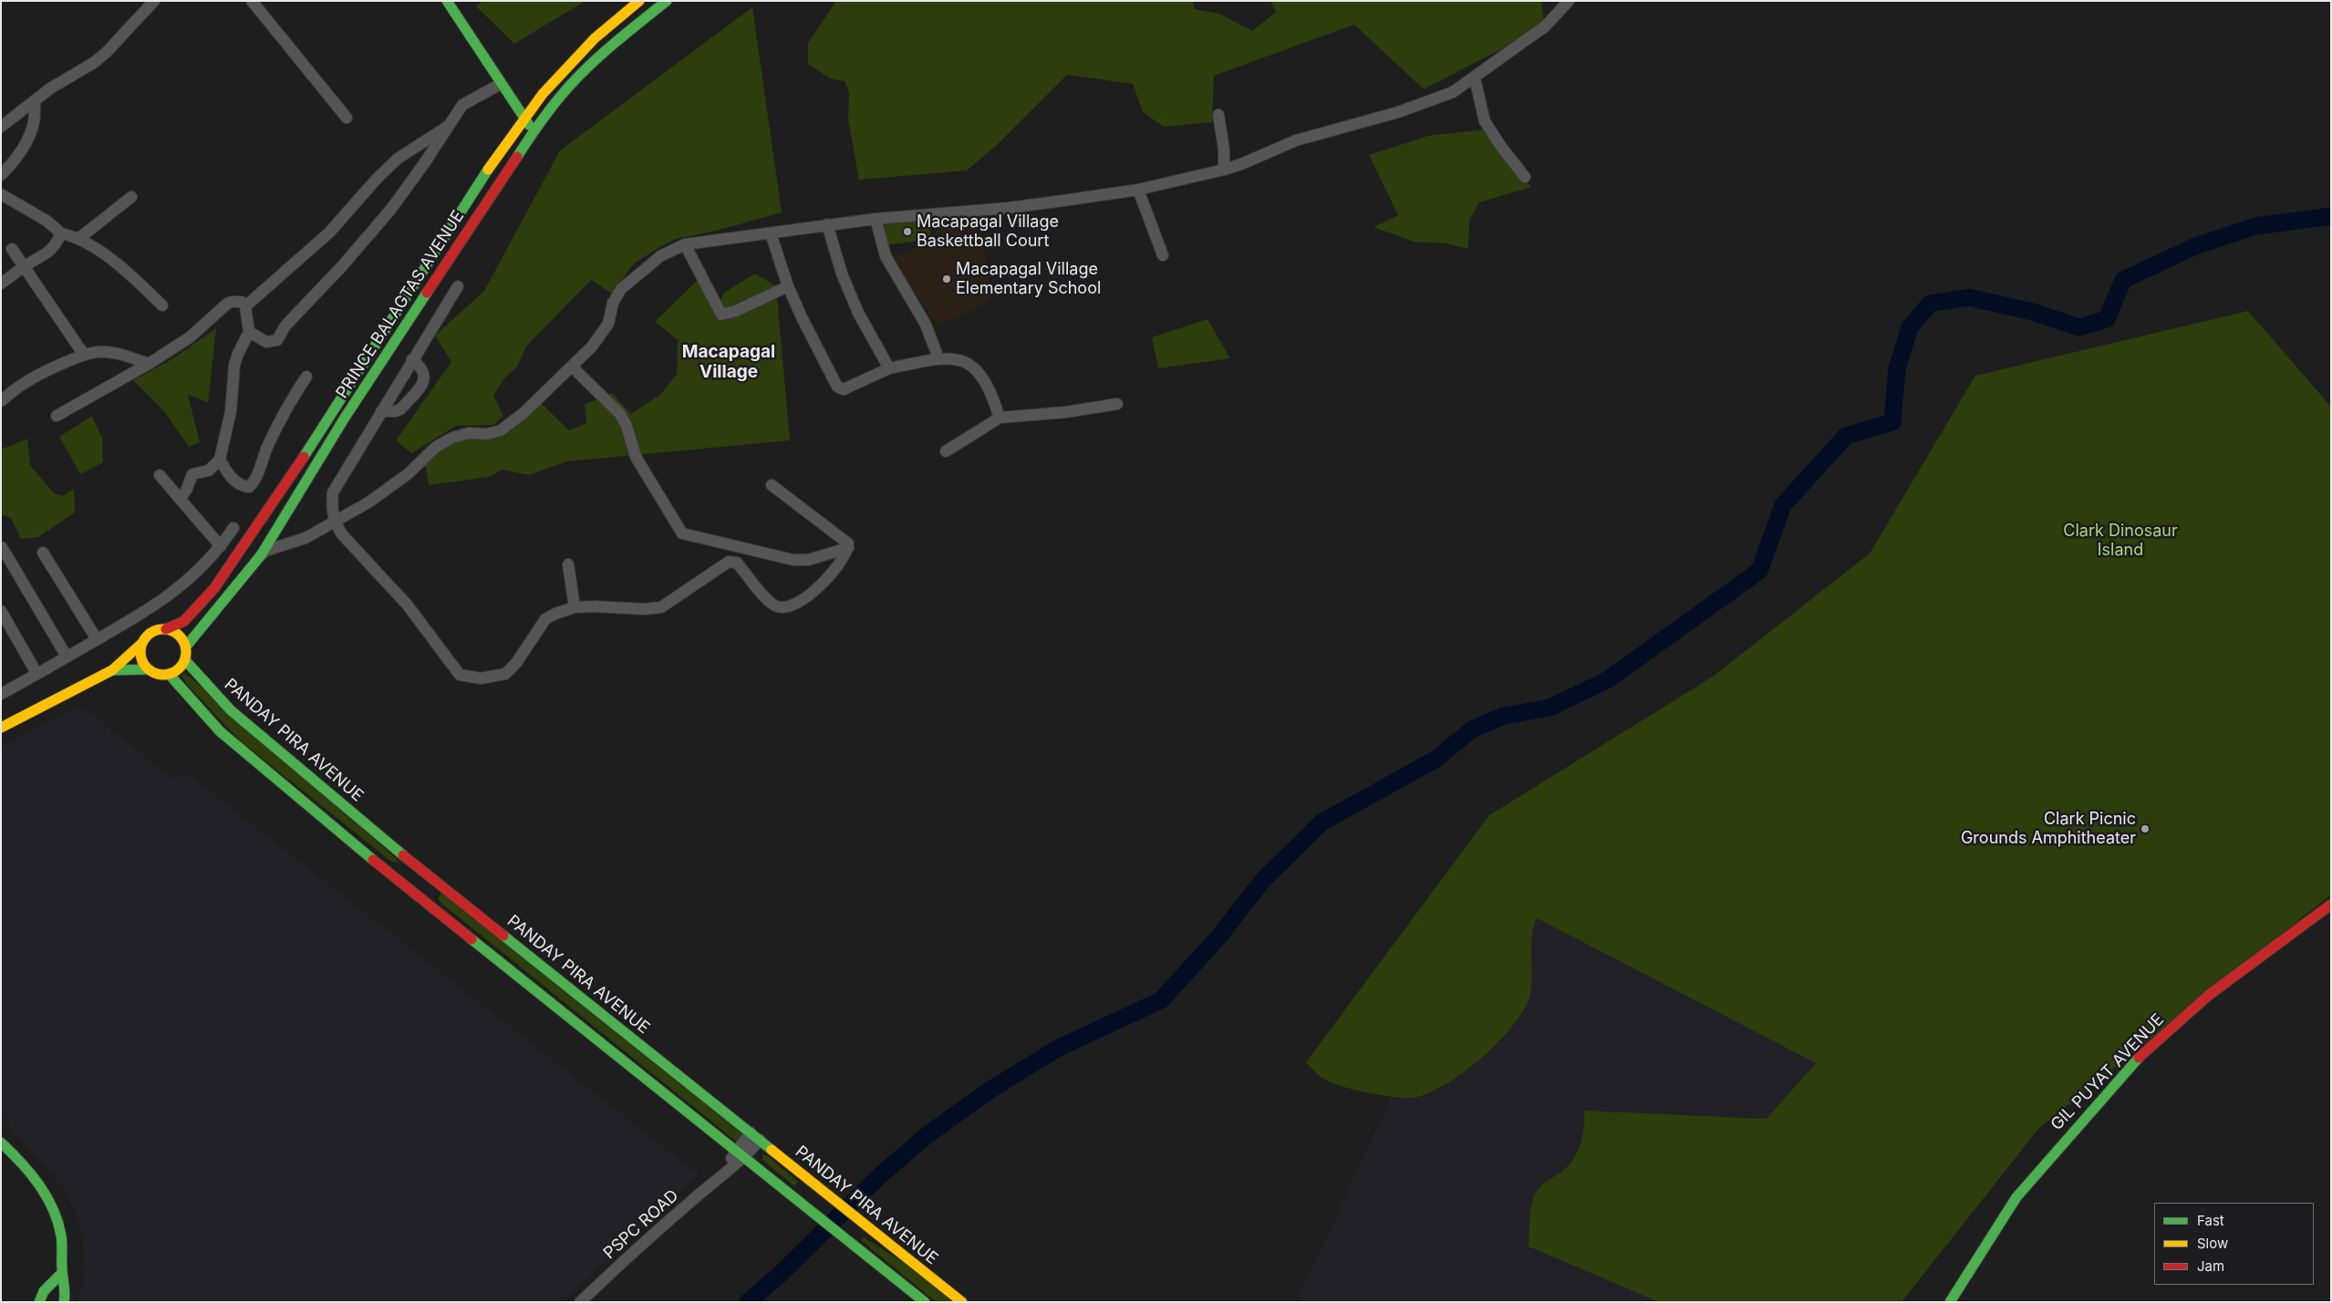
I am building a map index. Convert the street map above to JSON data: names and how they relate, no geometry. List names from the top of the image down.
{
  "streets": {
    "main road": ["PRINCE BALAGTAS AVENUE", "PANDAY PIRA AVENUE", "GIL PUYAT AVENUE"],
    "street": ["PSPC ROAD"]
  },
  "crossings": [
    ["PRINCE BALAGTAS AVENUE", "PANDAY PIRA AVENUE"],
    ["PANDAY PIRA AVENUE", "PSPC ROAD"]
  ],
  "districts": ["Macapagal Village"],
  "parks": ["Clark Dinosaur Island"],
  "places": ["Macapagal Village Baskettball Court", "Macapagal Village Elementary School", "Clark Picnic Grounds Amphitheater"],
  "legend": ["Fast", "Slow", "Jam"]
}
